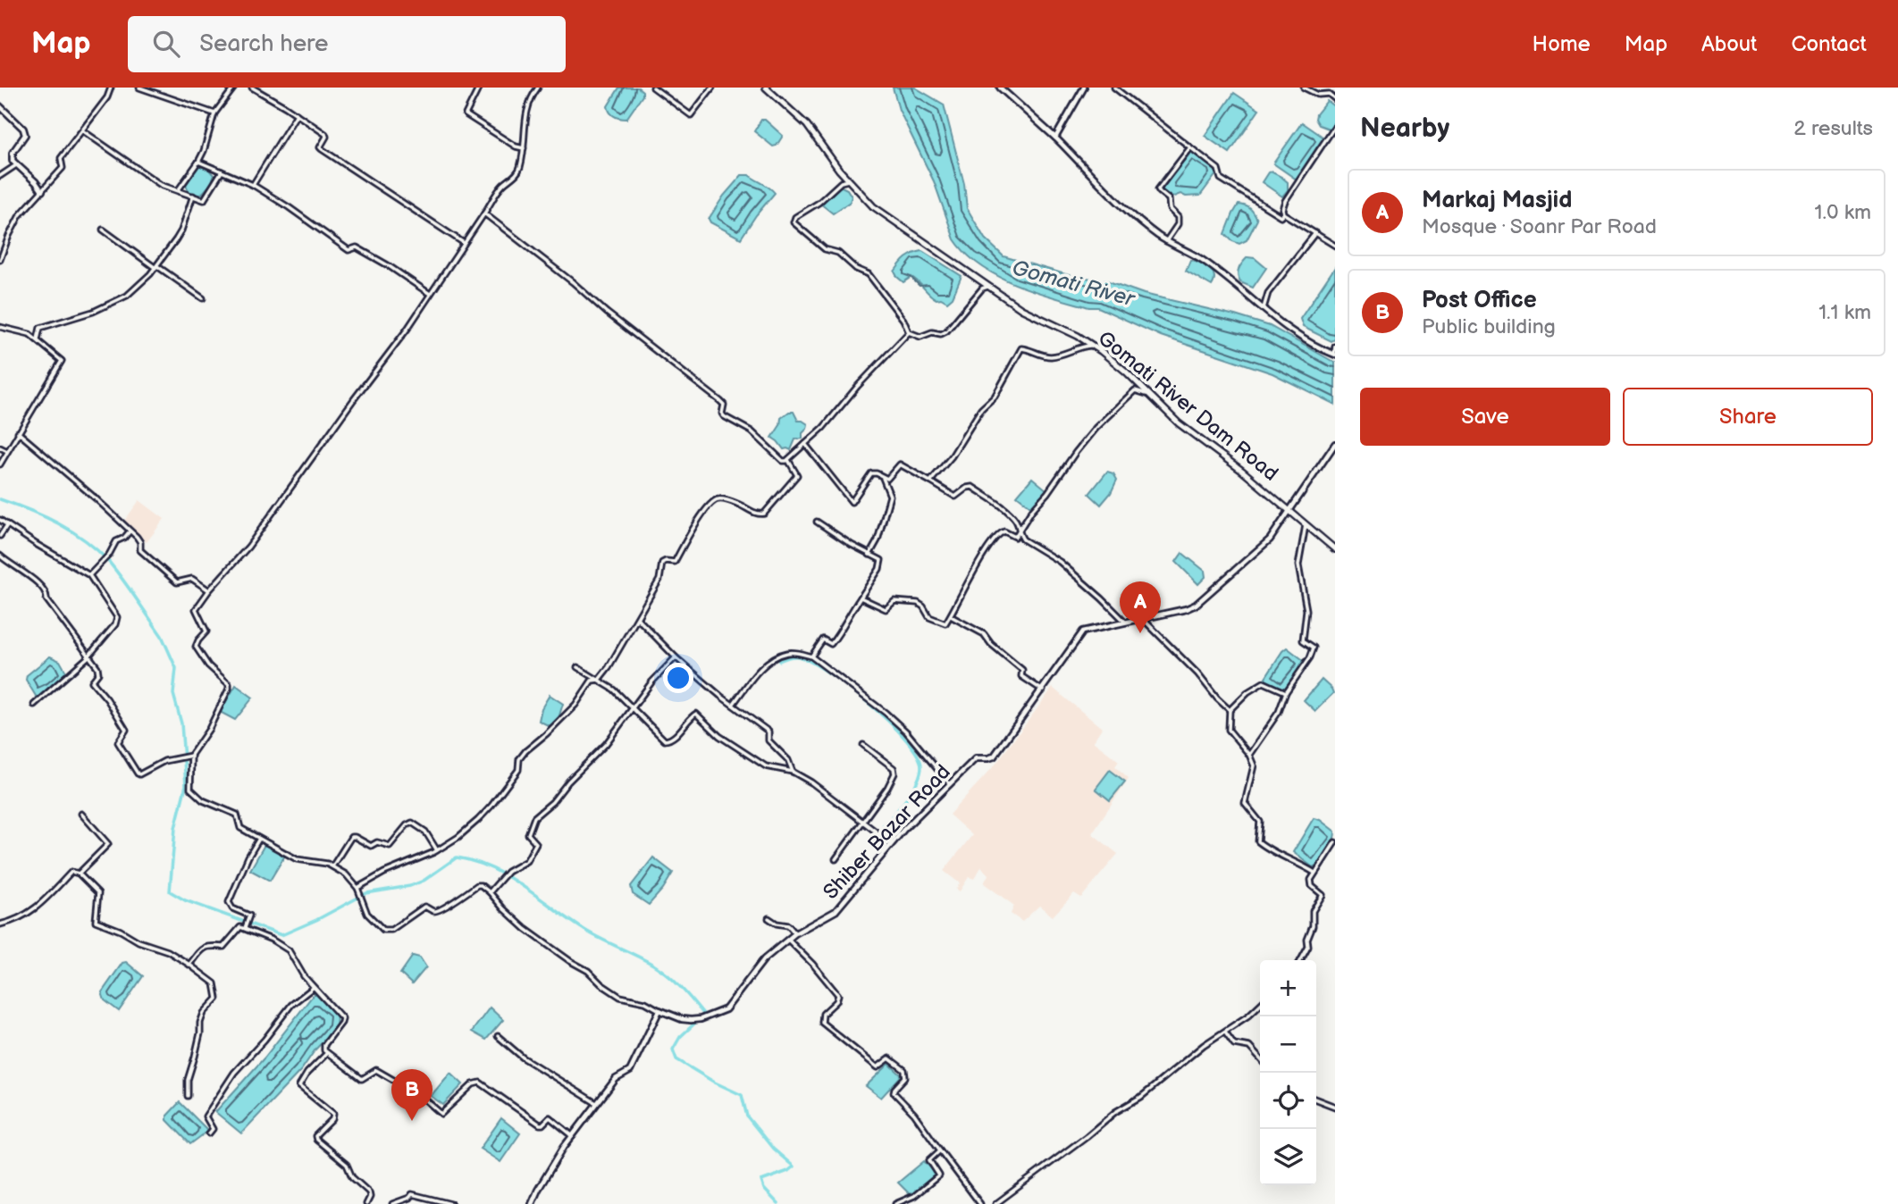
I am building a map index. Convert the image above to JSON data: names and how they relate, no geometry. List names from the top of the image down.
{
  "streets": {
    "main road": ["Gomati River Dam Road"],
    "street": ["Shiber Bazar Road"]
  },
  "crossings": [
    ["Gomati River Dam Road", "Shiber Bazar Road"]
  ],
  "water": ["Gomati River"],
  "page": {
    "header": "Map",
    "search": "Search here",
    "nav": [
      "Home",
      "Map",
      "About",
      "Contact"
    ],
    "heading": ["Nearby", "2 results"],
    "list": [
      {
        "mark": "A",
        "name": "Markaj Masjid",
        "note": "Mosque · Soanr Par Road",
        "value": "1.0 km"
      },
      {
        "mark": "B",
        "name": "Post Office",
        "note": "Public building",
        "value": "1.1 km"
      }
    ],
    "buttons": ["Save", "Share"],
    "pins": ["A", "B"],
    "map_buttons": ["+", "−"]
  }
}
